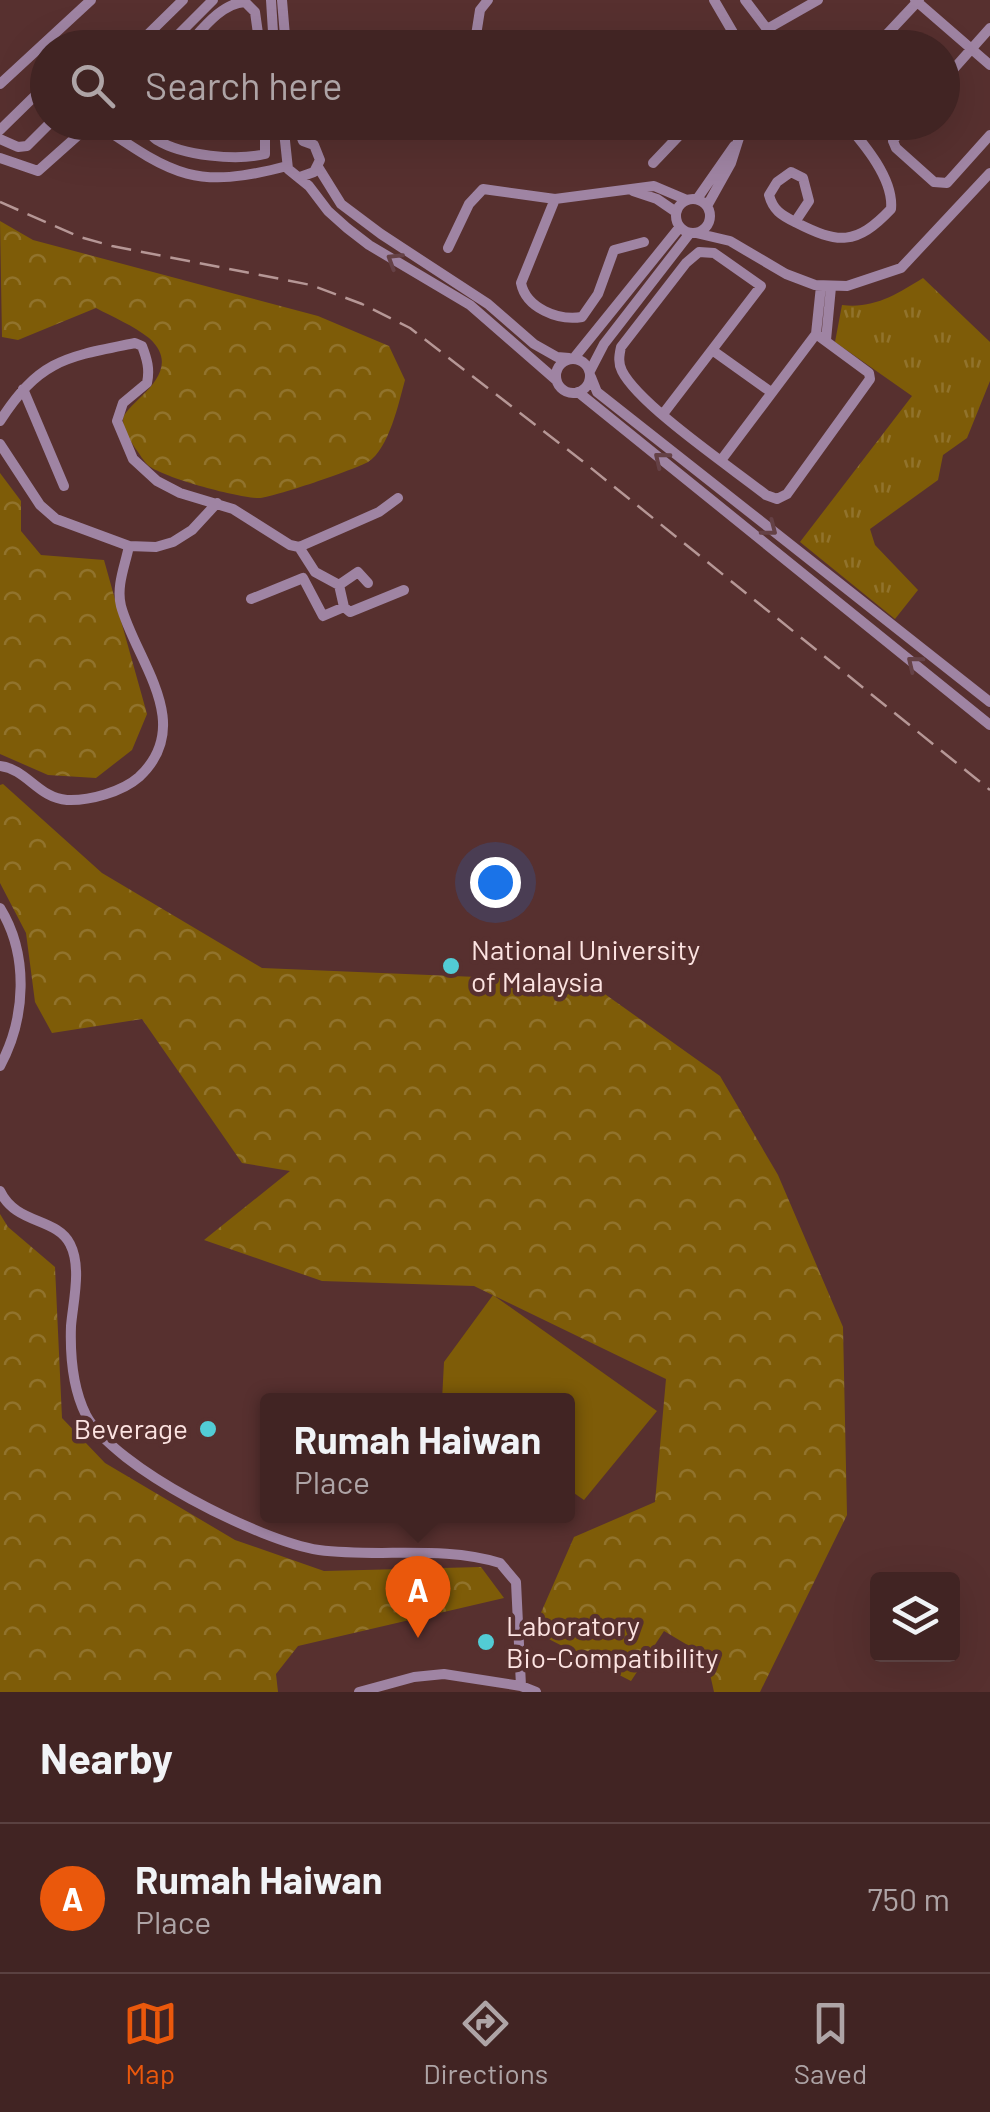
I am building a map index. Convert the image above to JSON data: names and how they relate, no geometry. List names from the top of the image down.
{
  "places": ["National University of Malaysia", "Beverage", "Laboratory Bio-Compatibility"],
  "page": {
    "search": "Search here",
    "popup": ["Rumah Haiwan", "Place"],
    "pins": "A",
    "heading": "Nearby",
    "list": [
      {
        "mark": "A",
        "name": "Rumah Haiwan",
        "note": "Place",
        "value": "750 m"
      }
    ],
    "nav": ["Map", "Directions", "Saved"]
  }
}
